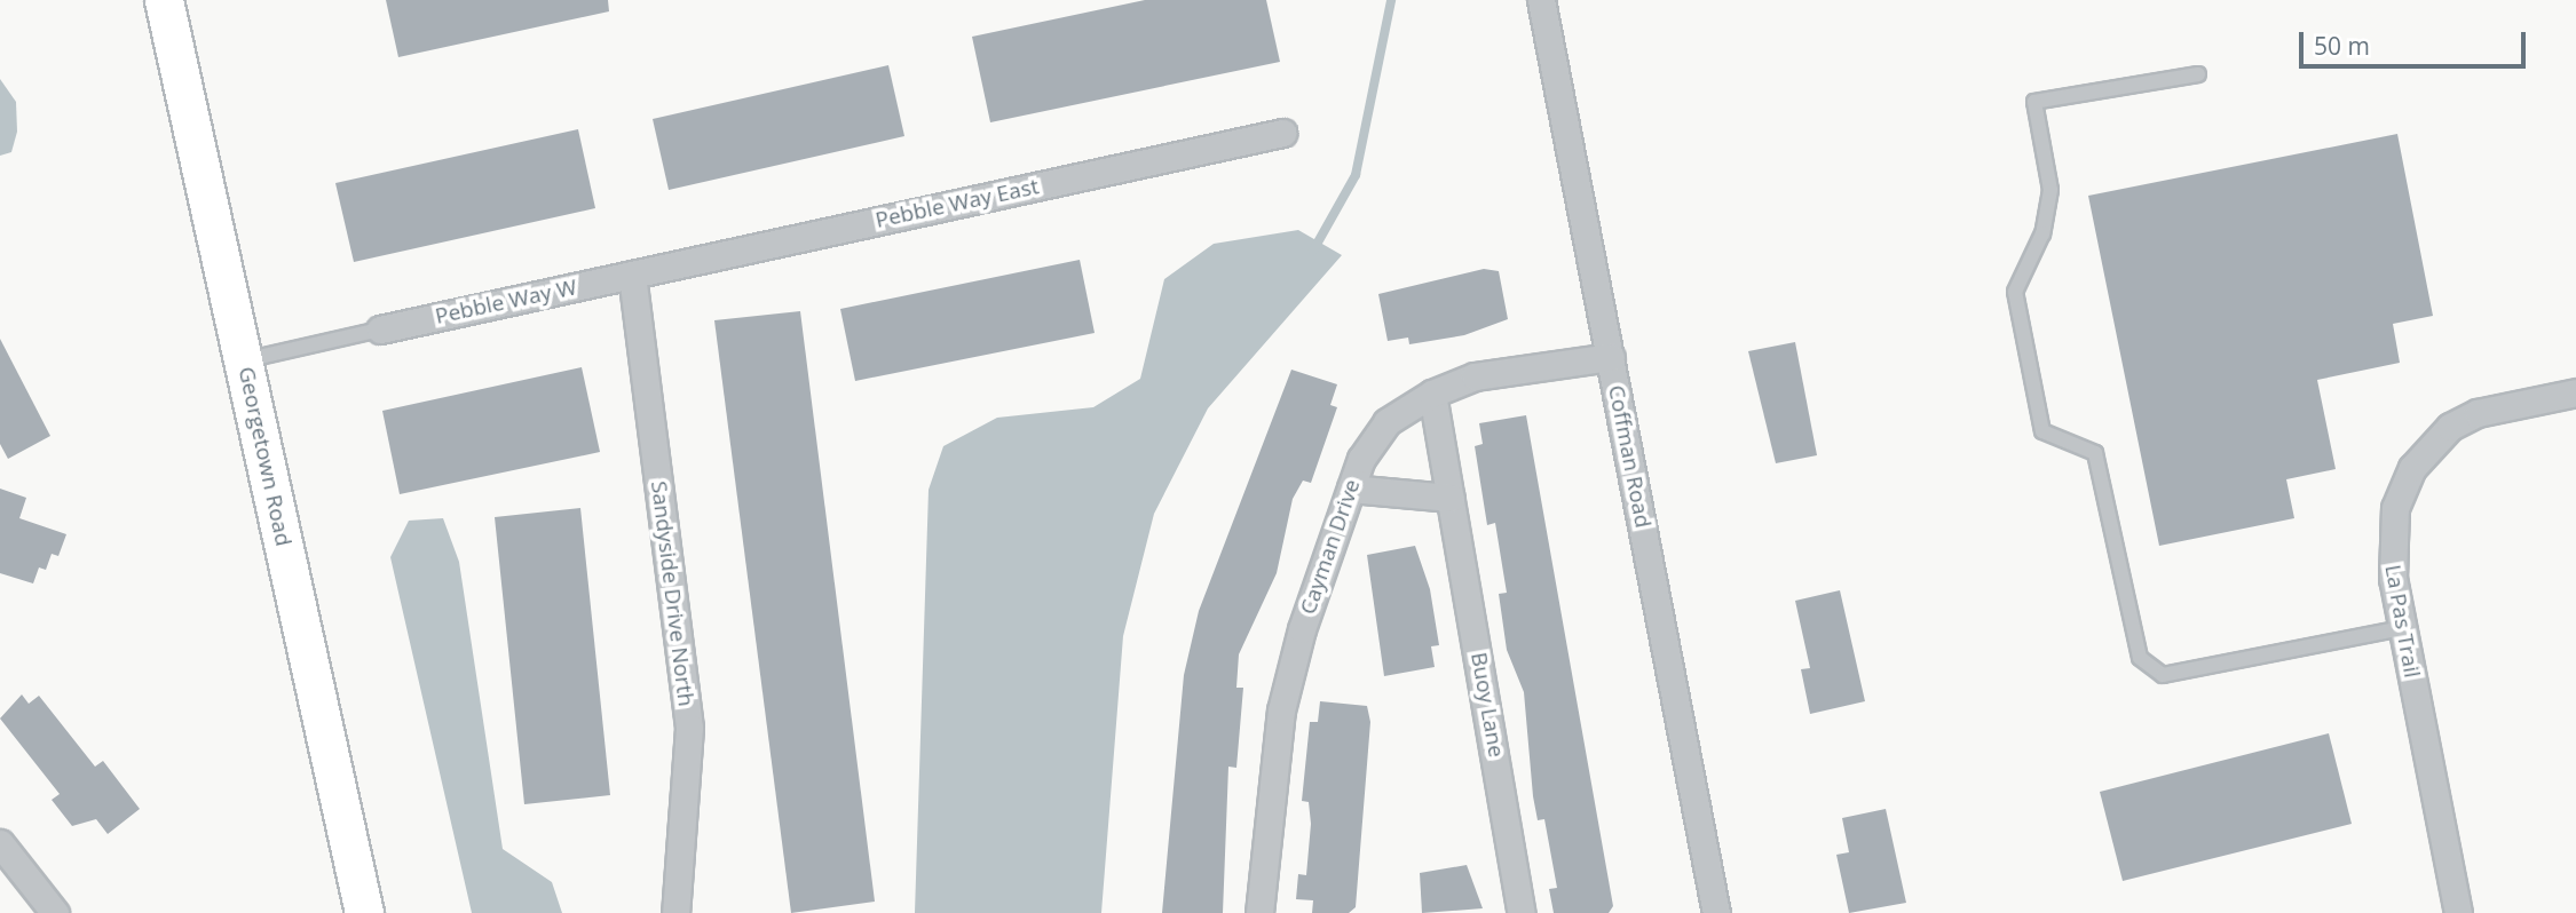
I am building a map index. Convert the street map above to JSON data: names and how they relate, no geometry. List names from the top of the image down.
{
  "streets": {
    "main road": ["Georgetown Road"],
    "street": [
      "Pebble Way East",
      "Pebble Way W",
      "Coffman Road",
      "Cayman Drive",
      "Sandyside Drive North",
      "La Pas Trail",
      "Buoy Lane"
    ]
  },
  "crossings": [
    ["Pebble Way East", "Pebble Way W"],
    ["Pebble Way East", "Sandyside Drive North"],
    ["Pebble Way W", "Sandyside Drive North"],
    ["Coffman Road", "Cayman Drive"],
    ["Cayman Drive", "Buoy Lane"]
  ],
  "scale_bar": "50 m"
}
